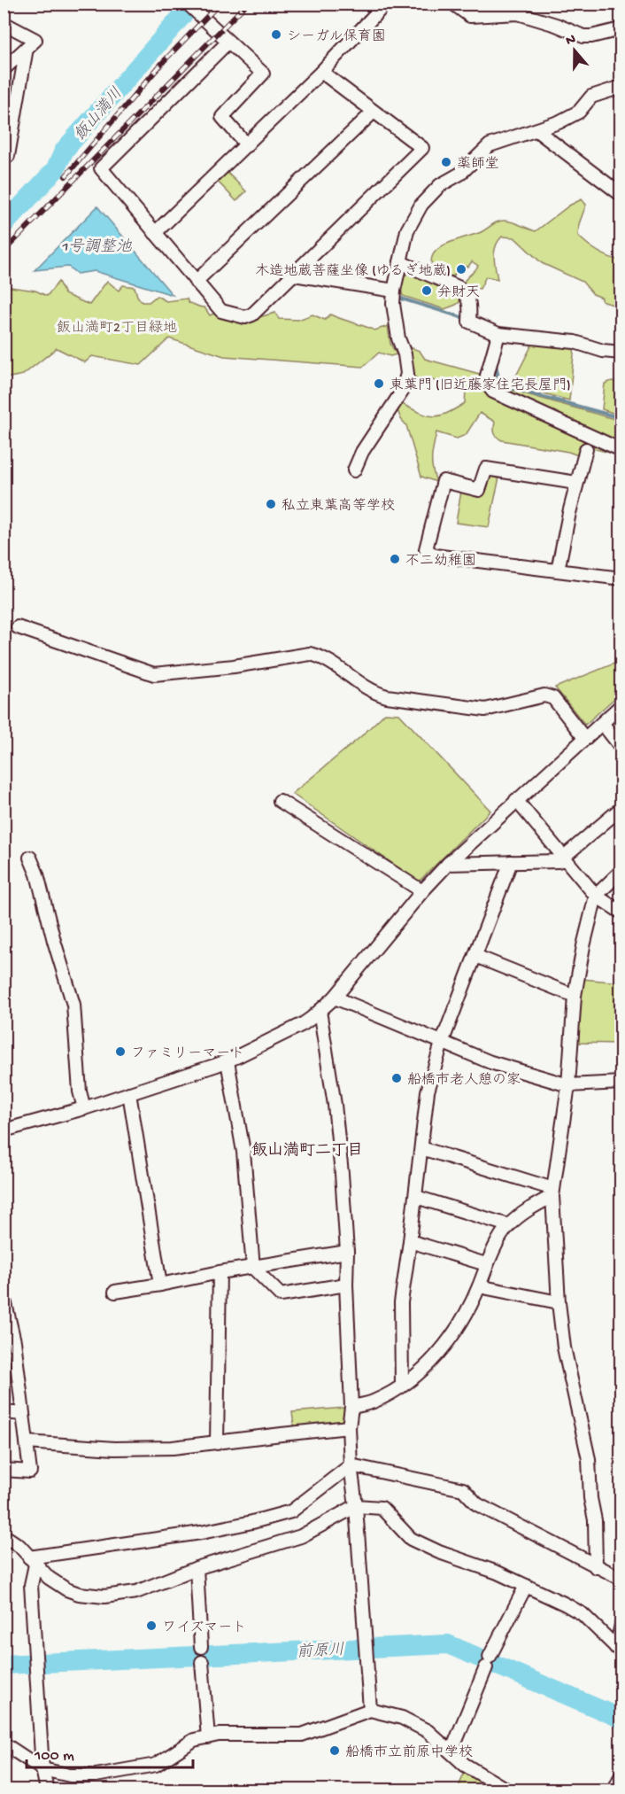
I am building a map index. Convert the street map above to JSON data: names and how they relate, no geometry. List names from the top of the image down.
{
  "districts": ["飯山満町二丁目"],
  "water": ["飯山満川", "1号調整池", "前原川"],
  "parks": ["飯山満町2丁目緑地"],
  "places": [
    "シーガル保育園",
    "薬師堂",
    "木造地蔵菩薩坐像 (ゆるぎ地蔵)",
    "弁財天",
    "東葉門 (旧近藤家住宅長屋門)",
    "私立東葉高等学校",
    "不二幼稚園",
    "ファミリーマート",
    "船橋市老人憩の家",
    "ワイズマート",
    "船橋市立前原中学校"
  ],
  "scale_bar": "100 m",
  "north": "top"
}
